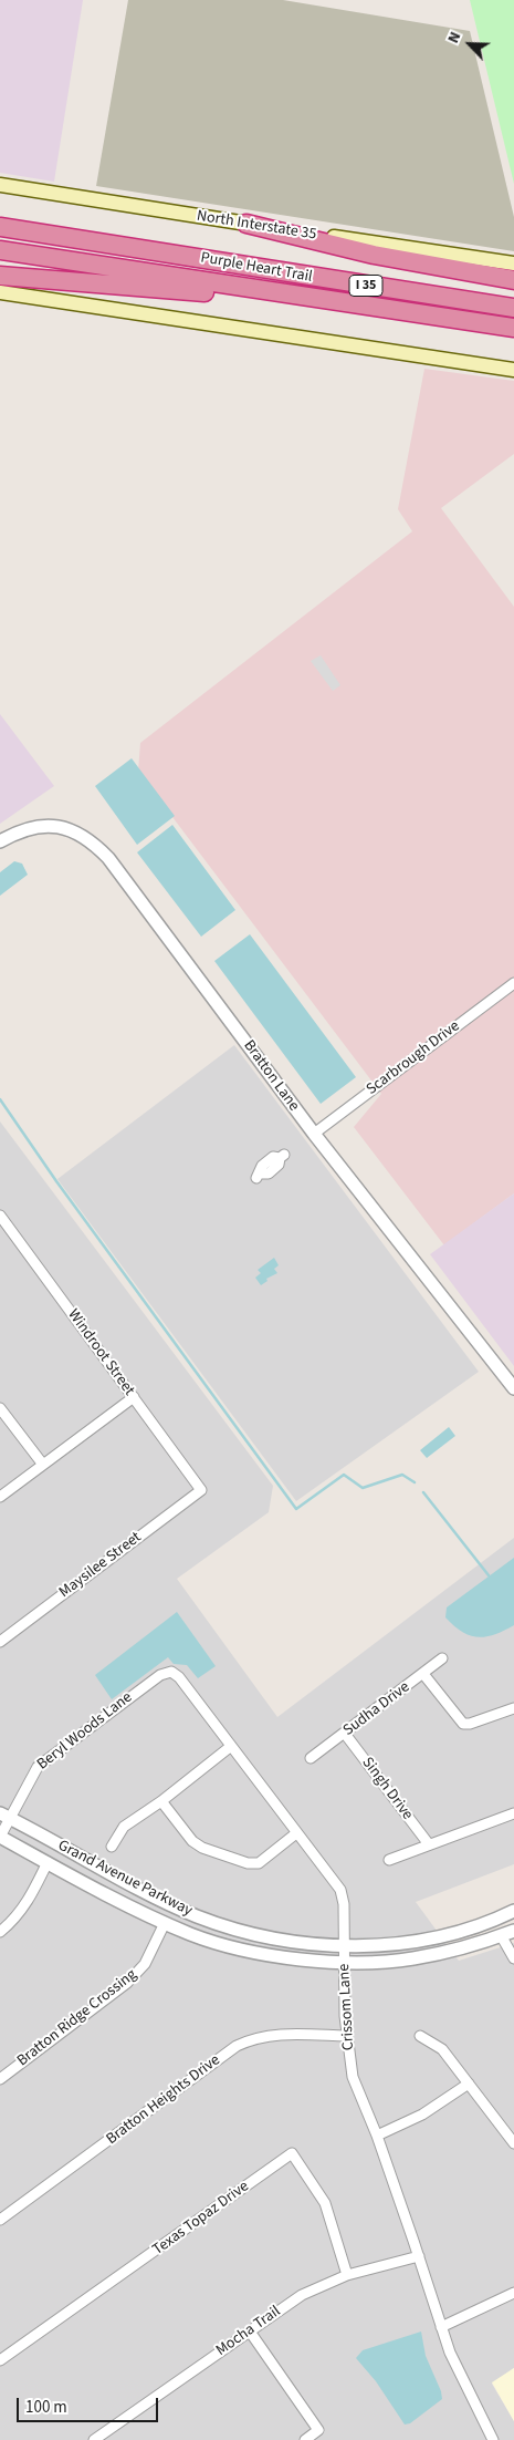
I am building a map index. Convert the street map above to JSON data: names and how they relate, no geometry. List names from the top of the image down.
{
  "streets": {
    "highway": ["Purple Heart Trail", "I 35"],
    "main road": ["North Interstate 35"],
    "street": [
      "Scarbrough Drive",
      "Bratton Lane",
      "Windroot Street",
      "Maysilee Street",
      "Sudha Drive",
      "Beryl Woods Lane",
      "Singh Drive",
      "Grand Avenue Parkway",
      "Crissom Lane",
      "Bratton Ridge Crossing",
      "Bratton Heights Drive",
      "Texas Topaz Drive",
      "Mocha Trail"
    ]
  },
  "crossings": [
    ["Scarbrough Drive", "Bratton Lane"],
    ["Windroot Street", "Maysilee Street"],
    ["Sudha Drive", "Singh Drive"],
    ["Beryl Woods Lane", "Grand Avenue Parkway"],
    ["Beryl Woods Lane", "Crissom Lane"],
    ["Grand Avenue Parkway", "Crissom Lane"],
    ["Grand Avenue Parkway", "Bratton Ridge Crossing"],
    ["Crissom Lane", "Bratton Heights Drive"],
    ["Crissom Lane", "Mocha Trail"],
    ["Texas Topaz Drive", "Mocha Trail"]
  ],
  "scale_bar": "100 m",
  "north": "top left"
}
